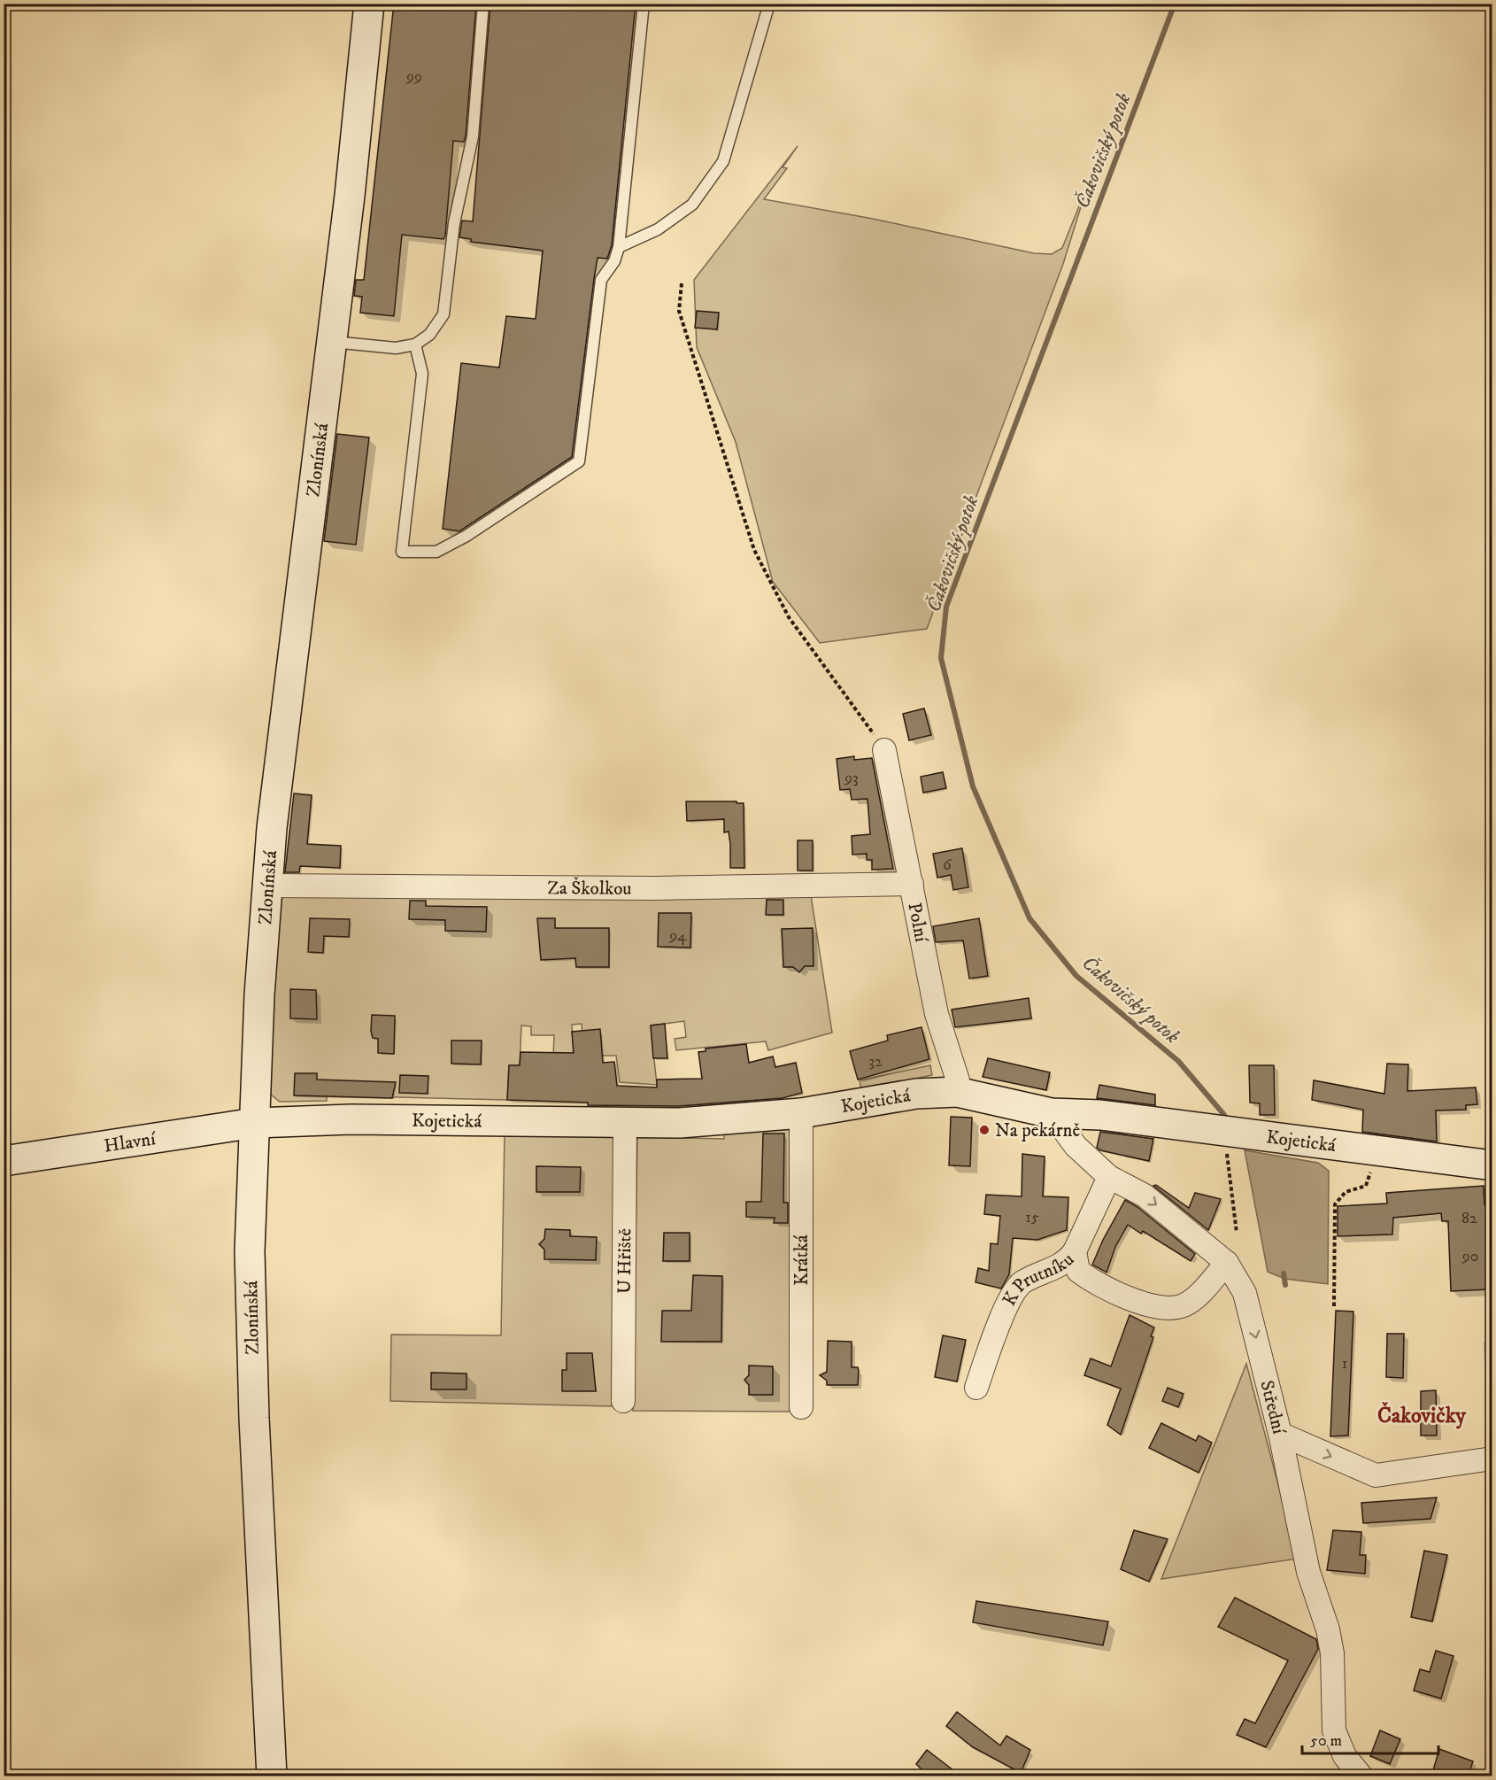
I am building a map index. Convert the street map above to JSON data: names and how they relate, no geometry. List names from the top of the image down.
{
  "streets": {
    "street": [
      "Zlonínská",
      "Za Školkou",
      "Polní",
      "Kojetická",
      "Hlavní",
      "Krátká",
      "U Hřiště",
      "K Prutníku",
      "Střední"
    ]
  },
  "crossings": [
    ["Zlonínská", "Za Školkou"],
    ["Zlonínská", "Kojetická"],
    ["Zlonínská", "Hlavní"],
    ["Za Školkou", "Polní"],
    ["Polní", "Kojetická"],
    ["Kojetická", "Hlavní"],
    ["Kojetická", "Krátká"],
    ["Kojetická", "U Hřiště"],
    ["Kojetická", "Střední"],
    ["K Prutníku", "Střední"]
  ],
  "one_way": ["Střední"],
  "districts": ["Čakovičky"],
  "water": ["Čakovičský potok"],
  "places": ["Na pekárně"],
  "house_numbers": [
    "99",
    "93",
    "6",
    "94",
    "32",
    "15",
    "82",
    "90",
    "1"
  ],
  "scale_bar": "50 m"
}
